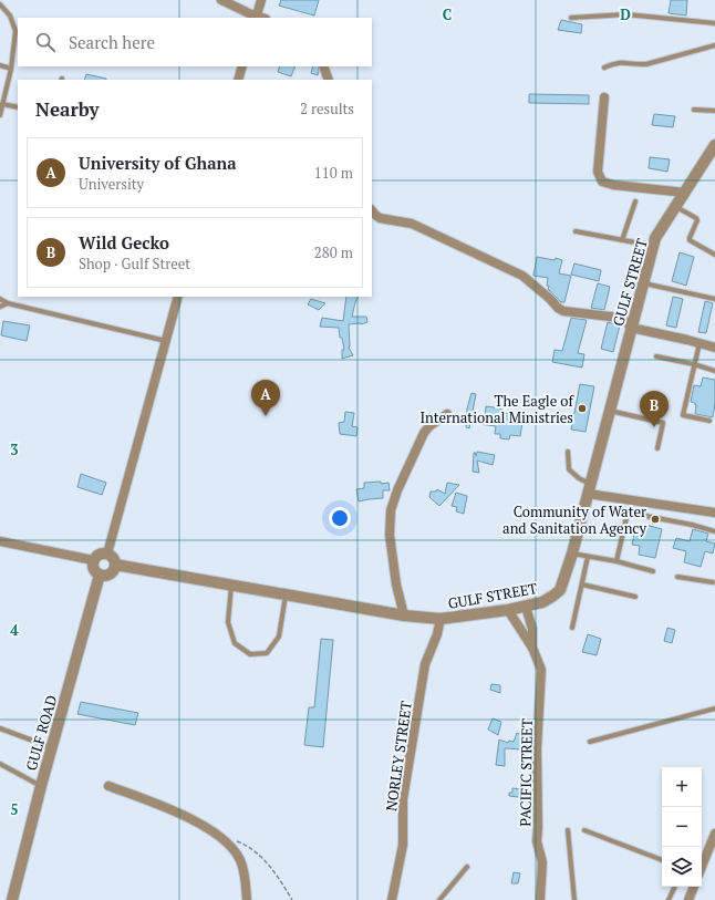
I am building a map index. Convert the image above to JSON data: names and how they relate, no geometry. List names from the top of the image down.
{
  "streets": {
    "street": [
      "GULF STREET",
      "GULF ROAD",
      "NORLEY STREET",
      "PACIFIC STREET"
    ]
  },
  "crossings": [
    ["GULF STREET", "GULF ROAD"],
    ["GULF STREET", "NORLEY STREET"],
    ["GULF STREET", "PACIFIC STREET"]
  ],
  "places": ["The Eagle of International Ministries", "Community of Water and Sanitation Agency"],
  "page": {
    "search": "Search here",
    "heading": ["Nearby", "2 results"],
    "list": [
      {
        "mark": "A",
        "name": "University of Ghana",
        "note": "University",
        "value": "110 m"
      },
      {
        "mark": "B",
        "name": "Wild Gecko",
        "note": "Shop · Gulf Street",
        "value": "280 m"
      }
    ],
    "pins": ["A", "B"],
    "map_buttons": ["+", "−"]
  },
  "grid": {
    "columns": ["C", "D"],
    "rows": ["3", "4", "5"]
  }
}
